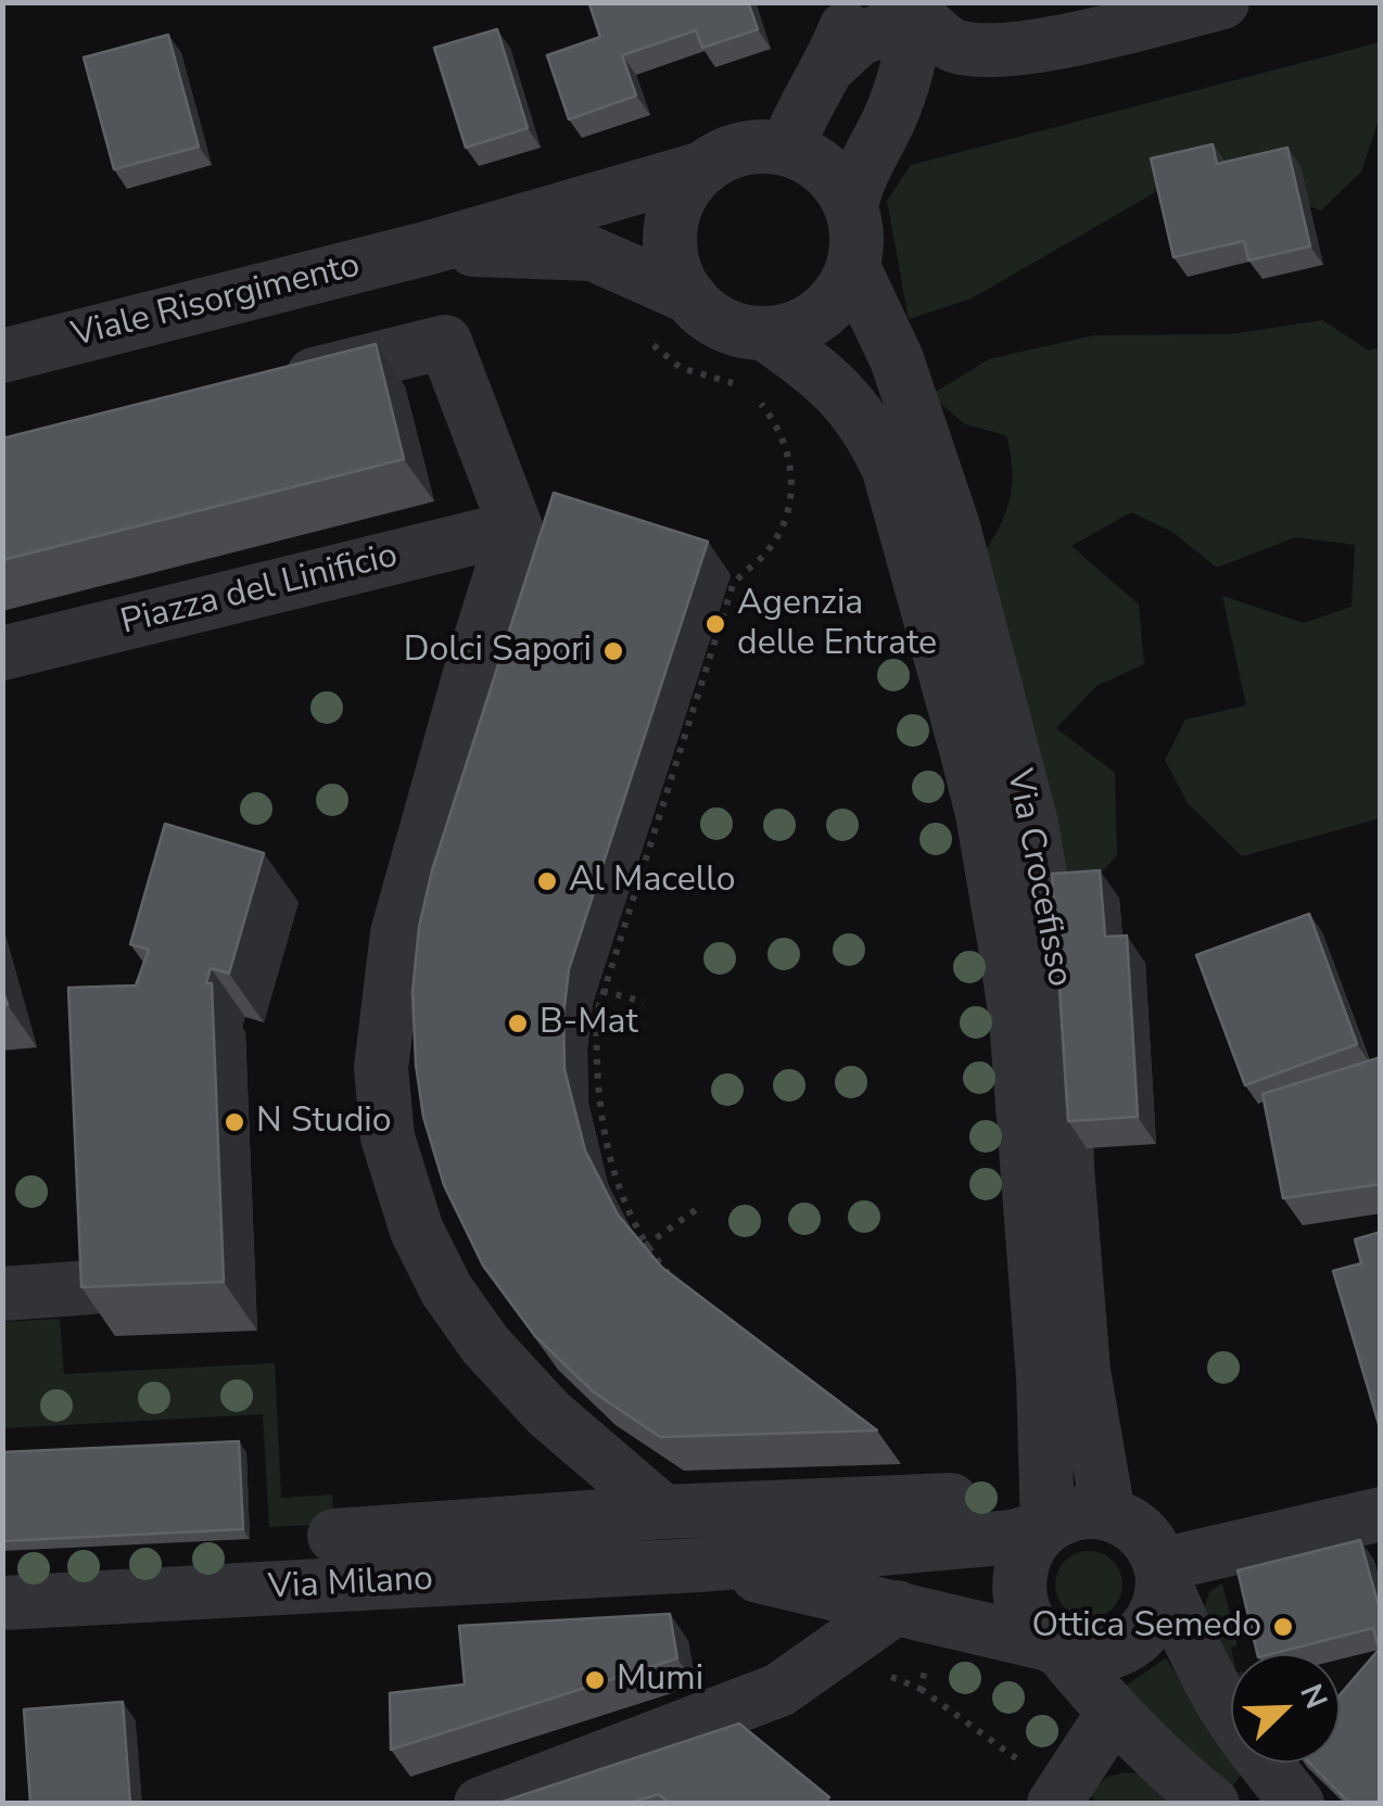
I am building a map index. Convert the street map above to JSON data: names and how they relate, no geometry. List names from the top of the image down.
{
  "streets": {
    "street": [
      "Viale Risorgimento",
      "Piazza del Linificio",
      "Via Crocefisso",
      "Via Milano"
    ]
  },
  "crossings": [
    ["Viale Risorgimento", "Via Crocefisso"],
    ["Via Crocefisso", "Via Milano"]
  ],
  "places": [
    "Agenzia delle Entrate",
    "Dolci Sapori",
    "Al Macello",
    "B-Mat",
    "N Studio",
    "Ottica Semedo",
    "Mumi"
  ],
  "north": "top right"
}
